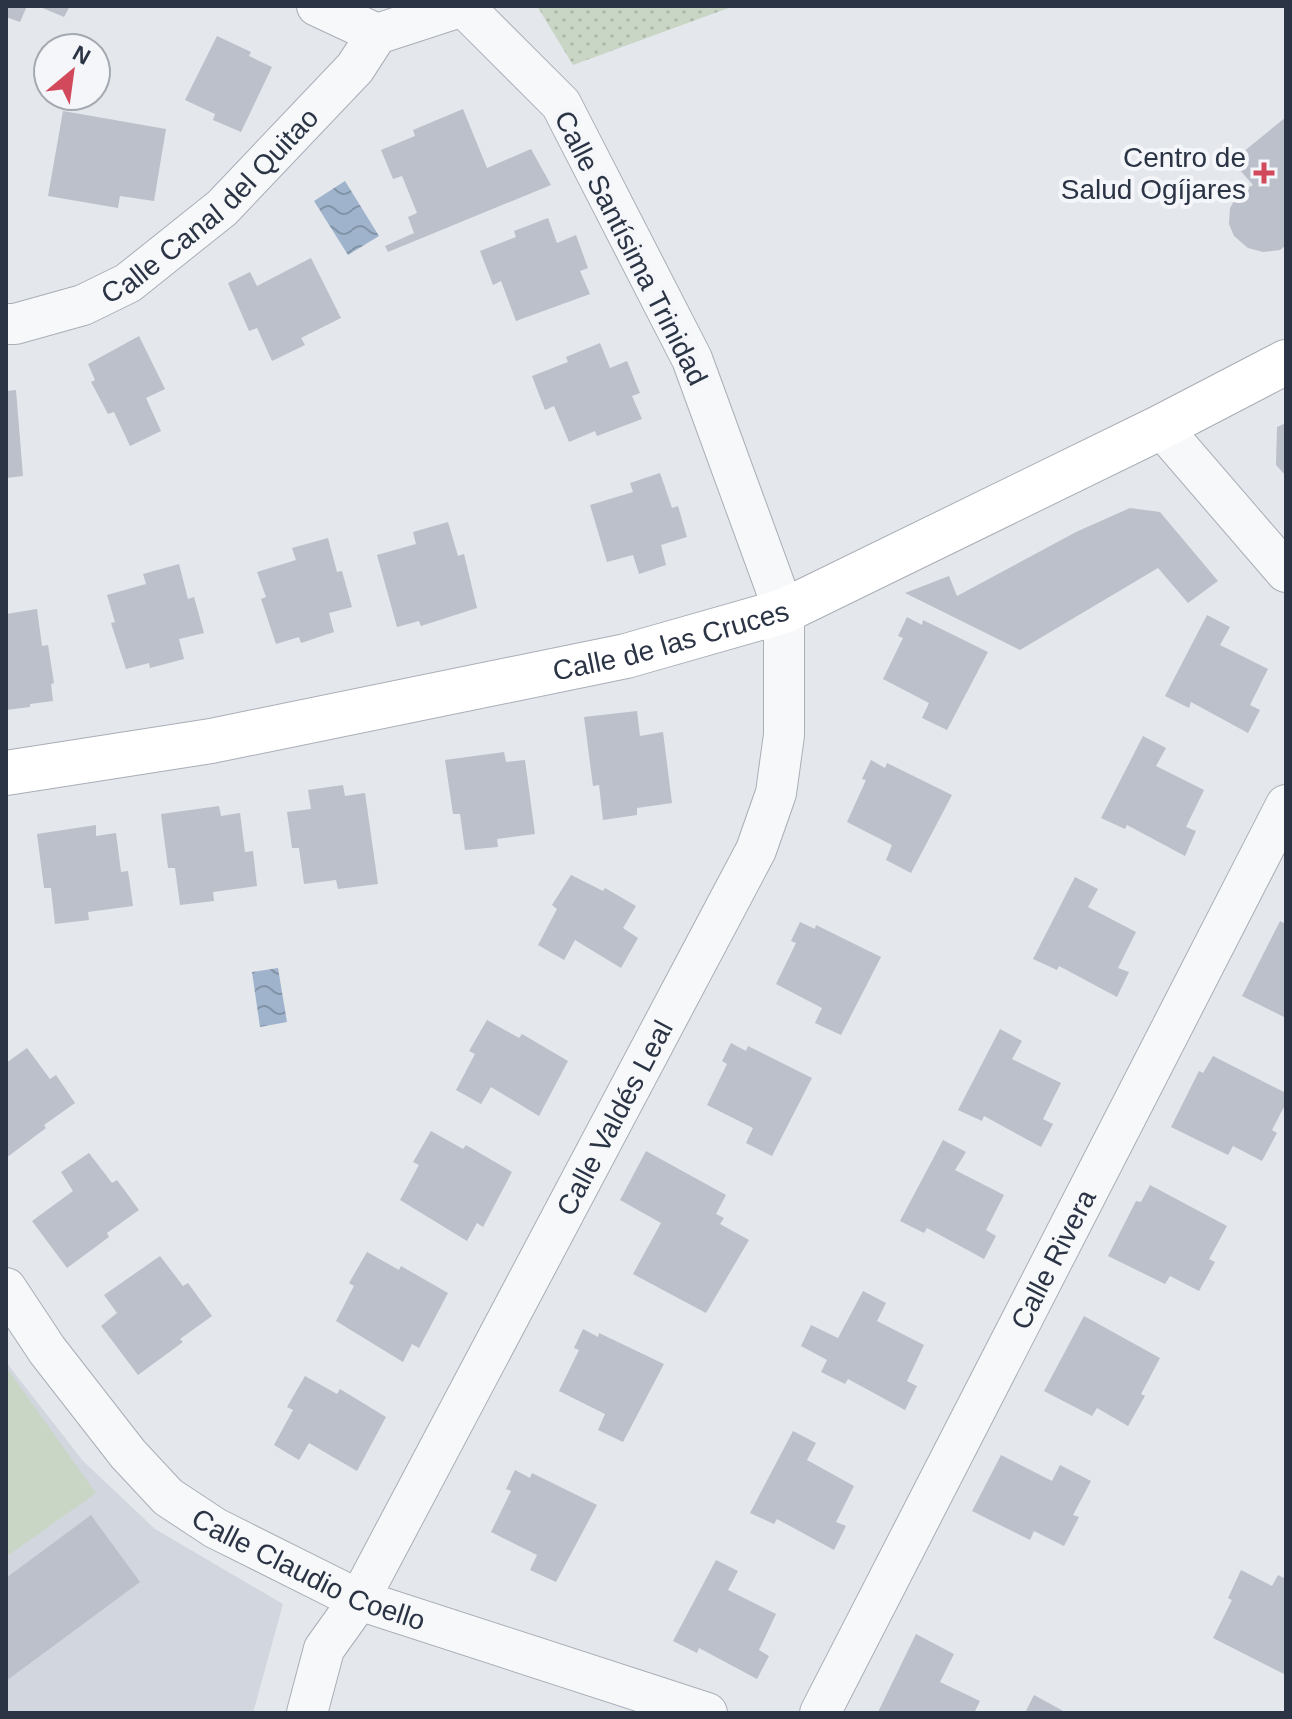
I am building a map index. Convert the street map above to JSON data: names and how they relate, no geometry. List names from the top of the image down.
{
  "streets": {
    "street": [
      "Calle Canal del Quitao",
      "Calle Santísima Trinidad",
      "Calle de las Cruces",
      "Calle Valdés Leal",
      "Calle Rivera",
      "Calle Claudio Coello"
    ]
  },
  "crossings": [
    ["Calle Santísima Trinidad", "Calle de las Cruces"],
    ["Calle Santísima Trinidad", "Calle Valdés Leal"],
    ["Calle de las Cruces", "Calle Valdés Leal"],
    ["Calle Valdés Leal", "Calle Claudio Coello"]
  ],
  "places": {
    "health": ["Centro de Salud Ogíjares"]
  },
  "north": "top right"
}
